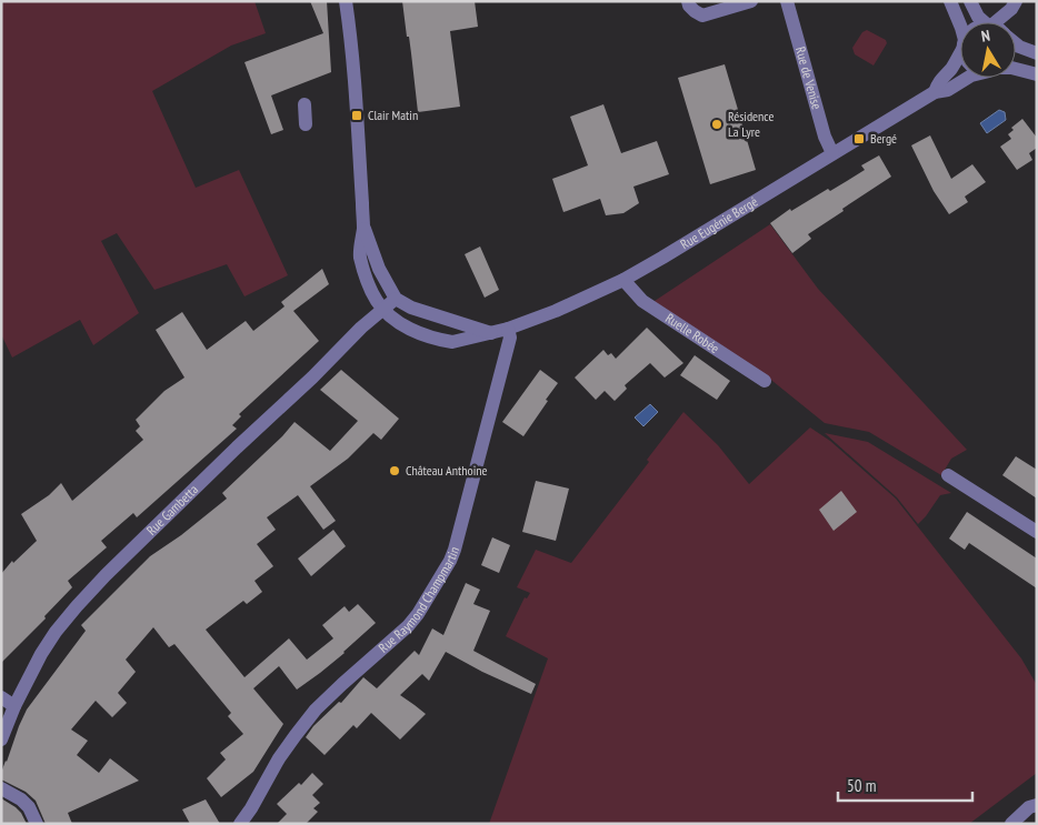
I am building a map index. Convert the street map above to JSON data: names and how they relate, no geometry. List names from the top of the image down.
{
  "streets": {
    "street": [
      "Rue de Venise",
      "Rue Eugénie Bergé",
      "Ruelle Robée",
      "Rue Gambetta",
      "Rue Raymond Champmartin"
    ]
  },
  "crossings": [
    ["Rue de Venise", "Rue Eugénie Bergé"],
    ["Rue Eugénie Bergé", "Ruelle Robée"],
    ["Rue Eugénie Bergé", "Rue Gambetta"],
    ["Rue Eugénie Bergé", "Rue Raymond Champmartin"]
  ],
  "places": {
    "transit": ["Clair Matin", "Bergé"],
    "other": ["Résidence La Lyre", "Château Anthoine"]
  },
  "scale_bar": "50 m",
  "north": "top"
}
